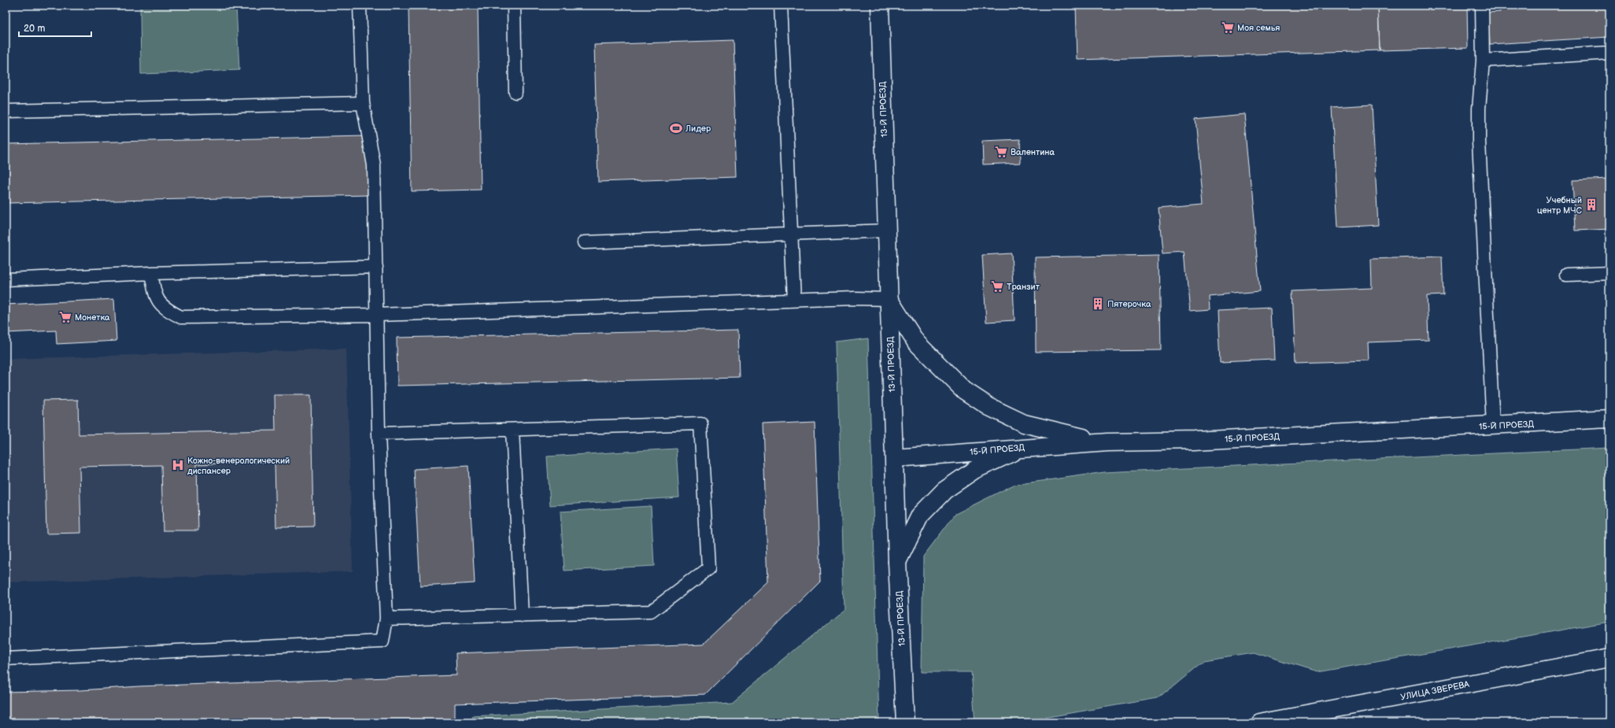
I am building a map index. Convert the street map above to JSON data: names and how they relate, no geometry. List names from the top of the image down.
{
  "streets": {
    "street": ["13-Й ПРОЕЗД", "15-Й ПРОЕЗД", "УЛИЦА ЗВЕРЕВА"]
  },
  "crossings": [
    ["13-Й ПРОЕЗД", "15-Й ПРОЕЗД"]
  ],
  "places": {
    "supermarket": [
      "Моя семья",
      "Валентина",
      "Транзит",
      "Монетка"
    ],
    "sports": ["Лидер"],
    "building": ["Учебный центр МЧС", "Пятерочка"],
    "hospital": ["Кожно-венерологический диспансер"]
  },
  "scale_bar": "20 m"
}
